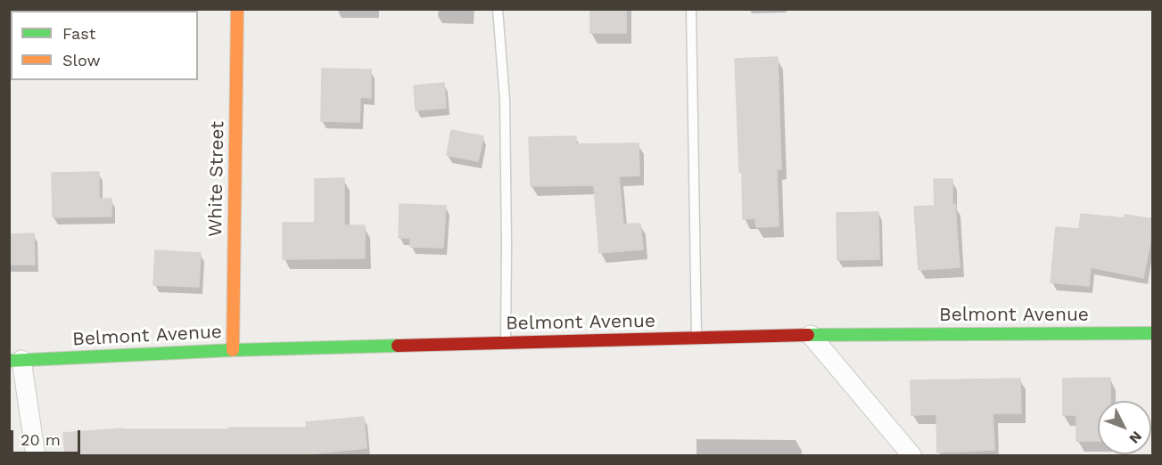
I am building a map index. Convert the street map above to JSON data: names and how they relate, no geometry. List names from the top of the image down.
{
  "streets": {
    "main road": ["White Street", "Belmont Avenue"]
  },
  "crossings": [
    ["White Street", "Belmont Avenue"]
  ],
  "legend": ["Fast", "Slow"],
  "scale_bar": "20 m",
  "north": "bottom right"
}
